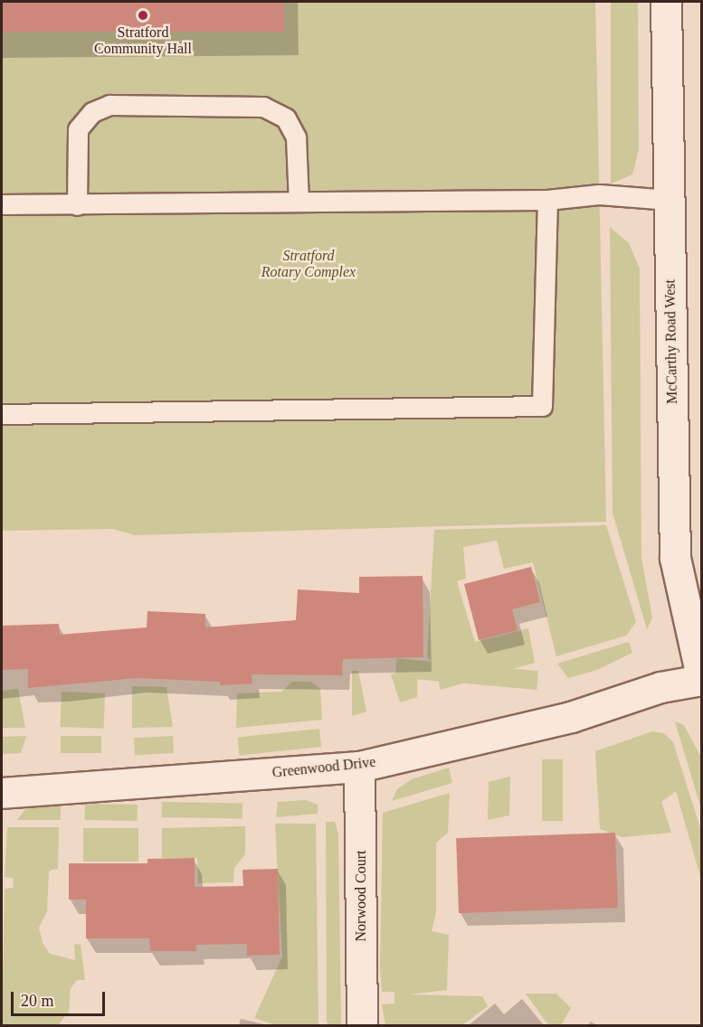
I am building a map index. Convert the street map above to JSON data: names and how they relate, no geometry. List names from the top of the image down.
{
  "streets": {
    "street": ["McCarthy Road West", "Greenwood Drive", "Norwood Court"]
  },
  "crossings": [
    ["McCarthy Road West", "Greenwood Drive"],
    ["Greenwood Drive", "Norwood Court"]
  ],
  "parks": ["Stratford Rotary Complex"],
  "places": ["Stratford Community Hall"],
  "scale_bar": "20 m"
}
